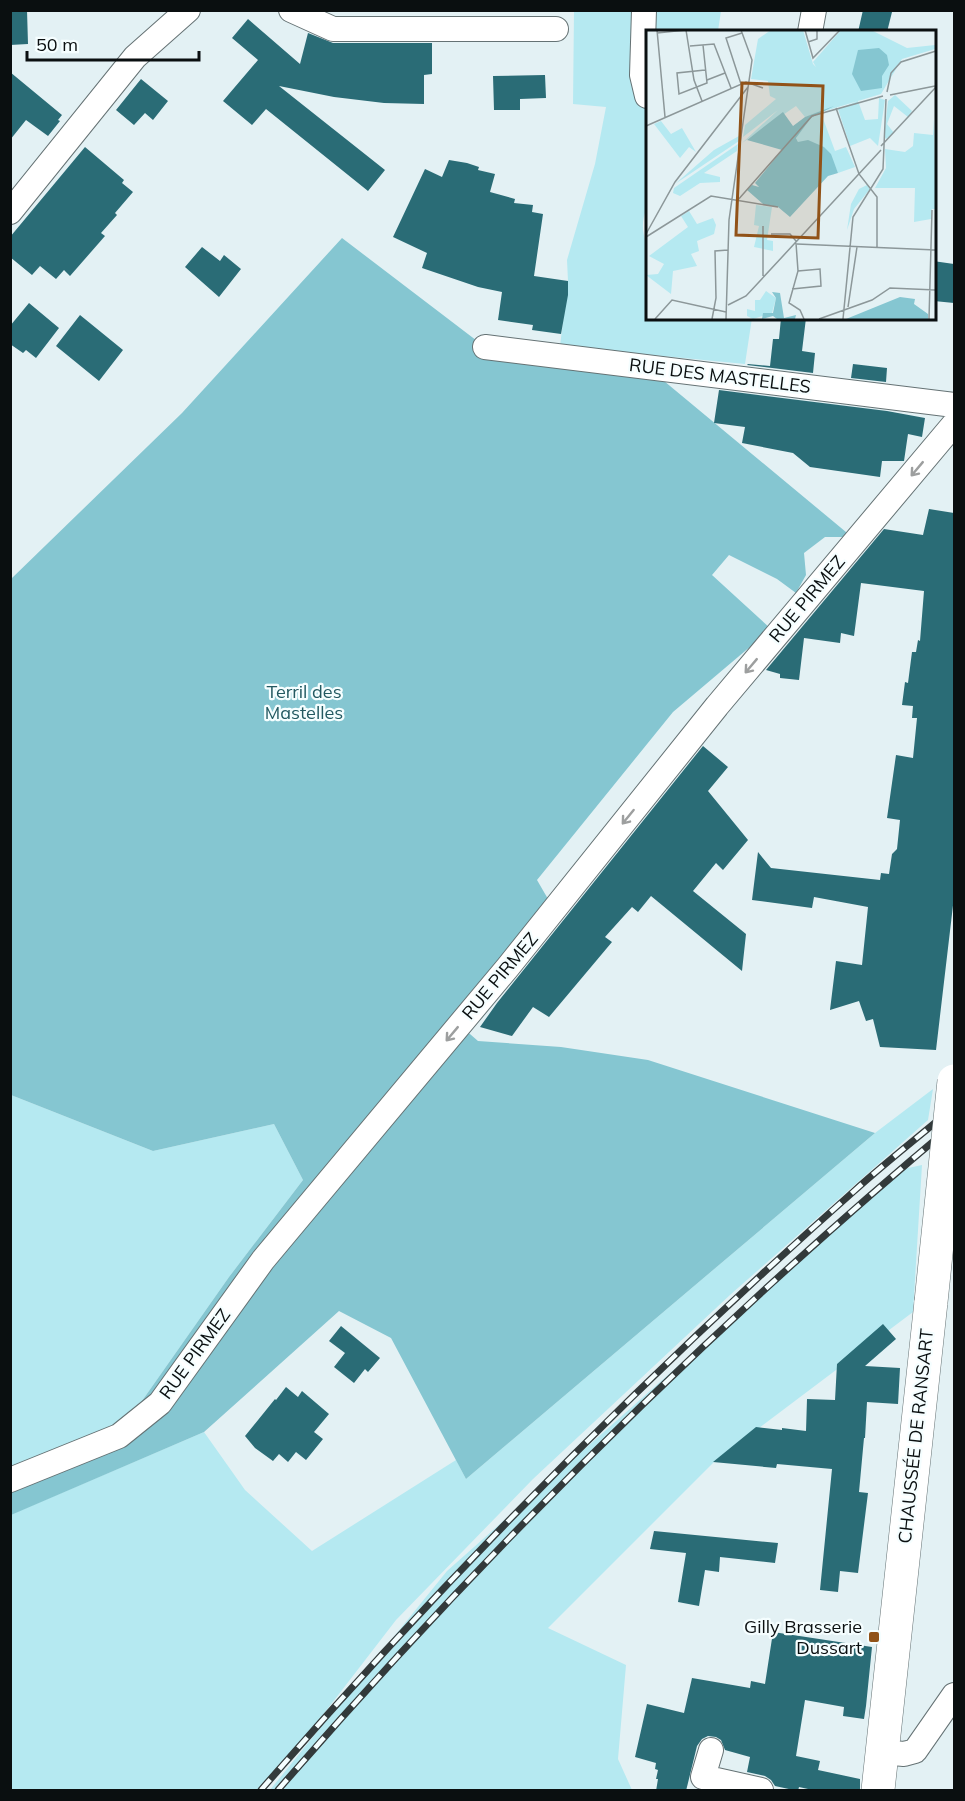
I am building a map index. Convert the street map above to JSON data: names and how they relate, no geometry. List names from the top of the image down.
{
  "streets": {
    "main road": ["CHAUSSÉE DE RANSART"],
    "street": ["RUE DES MASTELLES", "RUE PIRMEZ"]
  },
  "one_way": ["RUE PIRMEZ"],
  "parks": ["Terril des Mastelles"],
  "places": {
    "transit": ["Gilly Brasserie Dussart"]
  },
  "scale_bar": "50 m"
}
